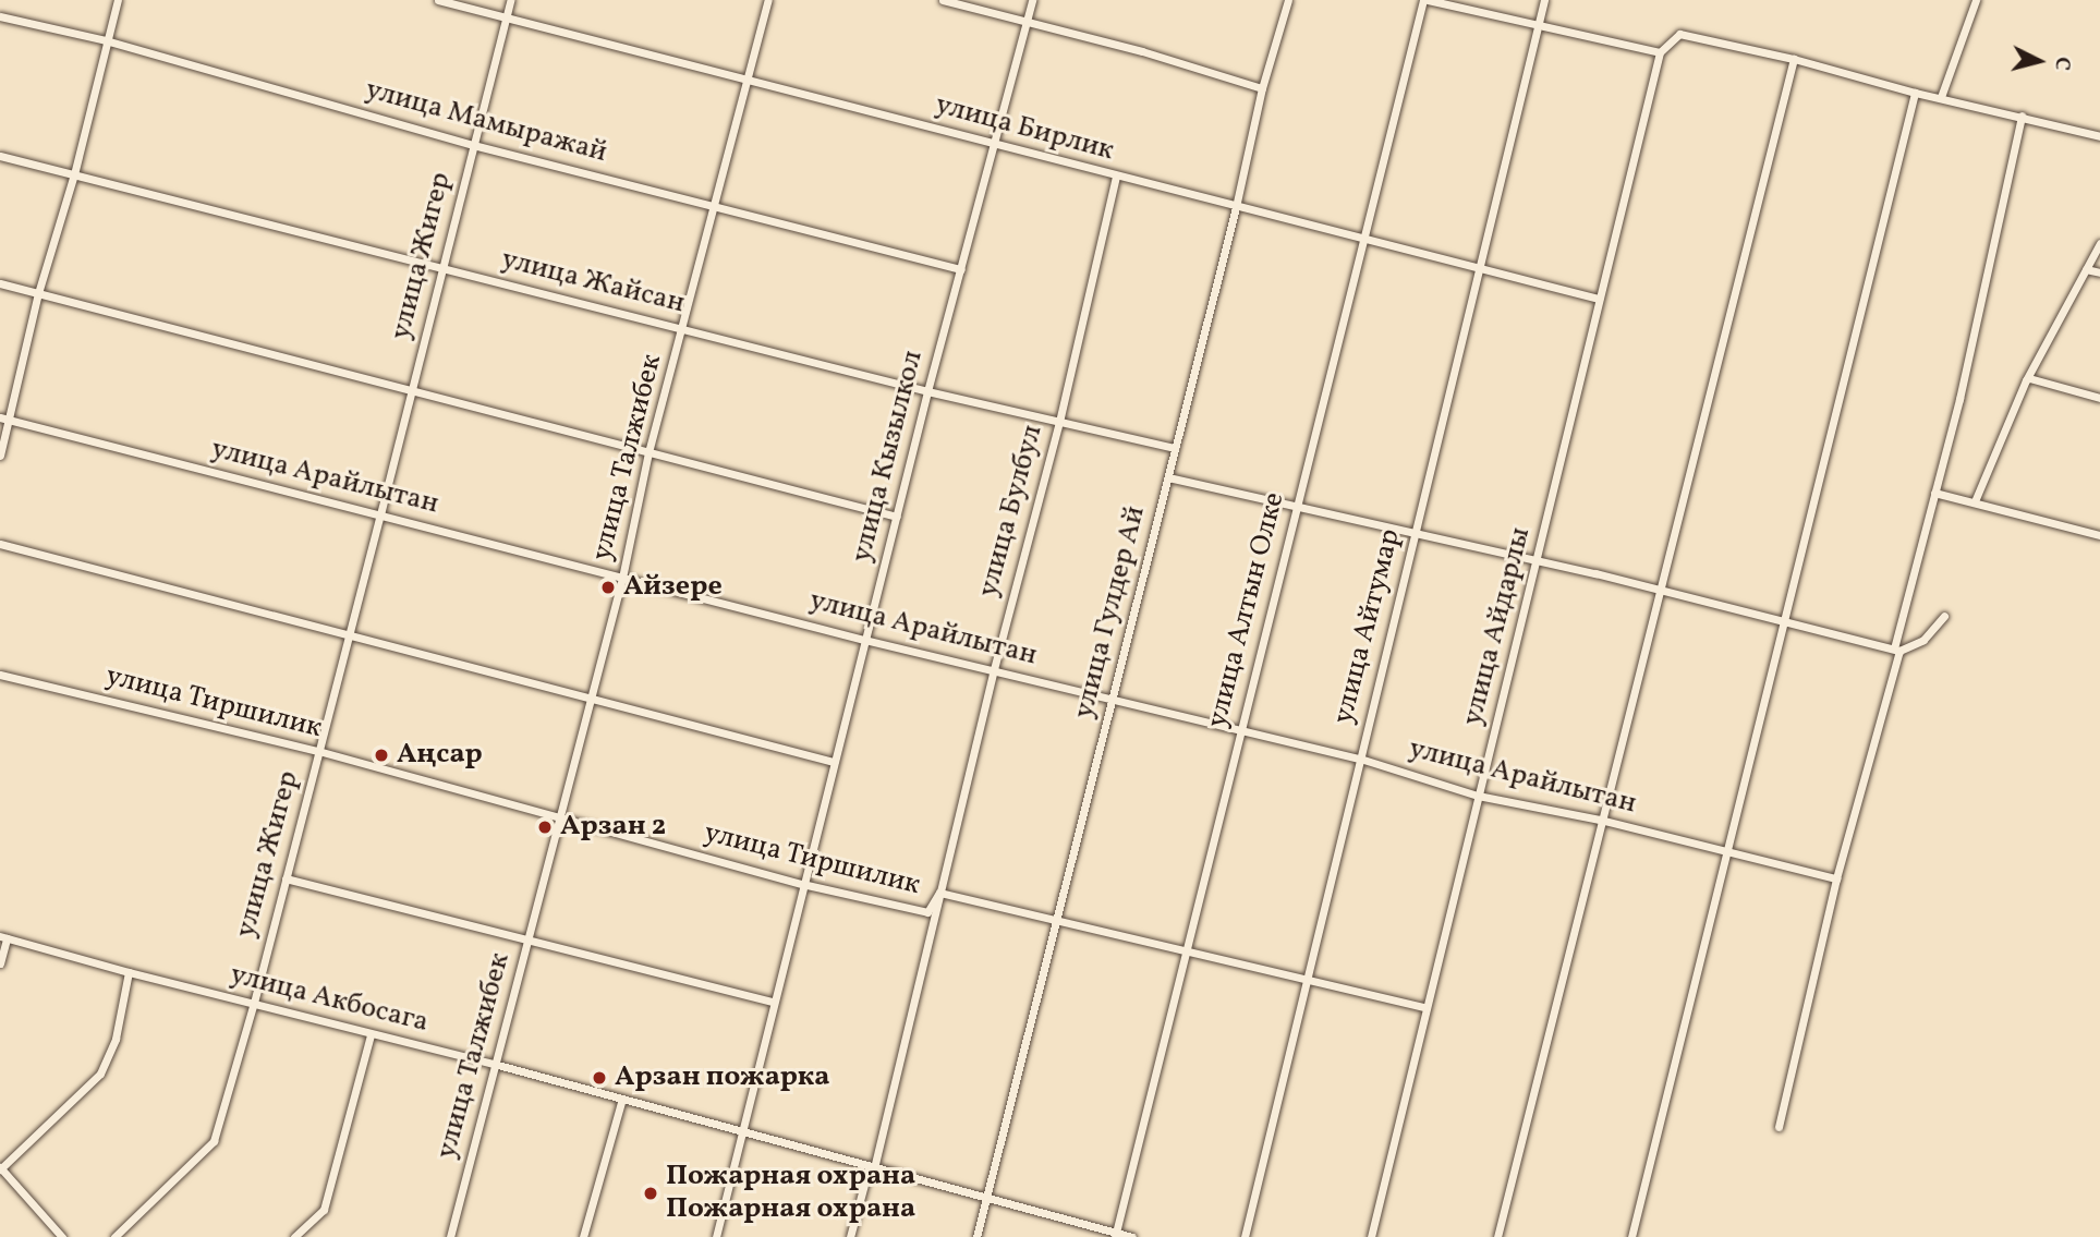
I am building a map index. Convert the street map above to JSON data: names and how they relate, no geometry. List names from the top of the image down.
{
  "streets": {
    "street": [
      "улица Мамыражай",
      "улица Бирлик",
      "улица Жигер",
      "улица Жайсан",
      "улица Кызылкол",
      "улица Талжибек",
      "улица Арайлытан",
      "улица Булбул",
      "улица Алтын Олке",
      "улица Гулдер Ай",
      "улица Айтумар",
      "улица Айдарлы",
      "улица Тиршилик",
      "улица Акбосага"
    ]
  },
  "crossings": [
    ["улица Мамыражай", "улица Жигер"],
    ["улица Мамыражай", "улица Кызылкол"],
    ["улица Мамыражай", "улица Талжибек"],
    ["улица Бирлик", "улица Жигер"],
    ["улица Бирлик", "улица Кызылкол"],
    ["улица Бирлик", "улица Талжибек"],
    ["улица Бирлик", "улица Булбул"],
    ["улица Бирлик", "улица Алтын Олке"],
    ["улица Бирлик", "улица Гулдер Ай"],
    ["улица Бирлик", "улица Айтумар"],
    ["улица Бирлик", "улица Айдарлы"],
    ["улица Жигер", "улица Жайсан"],
    ["улица Жигер", "улица Арайлытан"],
    ["улица Жигер", "улица Тиршилик"],
    ["улица Жигер", "улица Акбосага"],
    ["улица Жайсан", "улица Кызылкол"],
    ["улица Жайсан", "улица Талжибек"],
    ["улица Жайсан", "улица Булбул"],
    ["улица Жайсан", "улица Гулдер Ай"],
    ["улица Кызылкол", "улица Арайлытан"],
    ["улица Кызылкол", "улица Тиршилик"],
    ["улица Кызылкол", "улица Акбосага"],
    ["улица Талжибек", "улица Арайлытан"],
    ["улица Талжибек", "улица Тиршилик"],
    ["улица Талжибек", "улица Акбосага"],
    ["улица Арайлытан", "улица Булбул"],
    ["улица Арайлытан", "улица Алтын Олке"],
    ["улица Арайлытан", "улица Гулдер Ай"],
    ["улица Арайлытан", "улица Айтумар"],
    ["улица Арайлытан", "улица Айдарлы"],
    ["улица Булбул", "улица Тиршилик"],
    ["улица Булбул", "улица Акбосага"],
    ["улица Алтын Олке", "улица Тиршилик"],
    ["улица Алтын Олке", "улица Акбосага"],
    ["улица Гулдер Ай", "улица Тиршилик"],
    ["улица Гулдер Ай", "улица Акбосага"],
    ["улица Айтумар", "улица Тиршилик"],
    ["улица Айдарлы", "улица Тиршилик"]
  ],
  "places": [
    "Айзере",
    "Аңсар",
    "Арзан 2",
    "Арзан пожарка",
    "Пожарная охрана Пожарная охрана"
  ],
  "north": "right"
}
